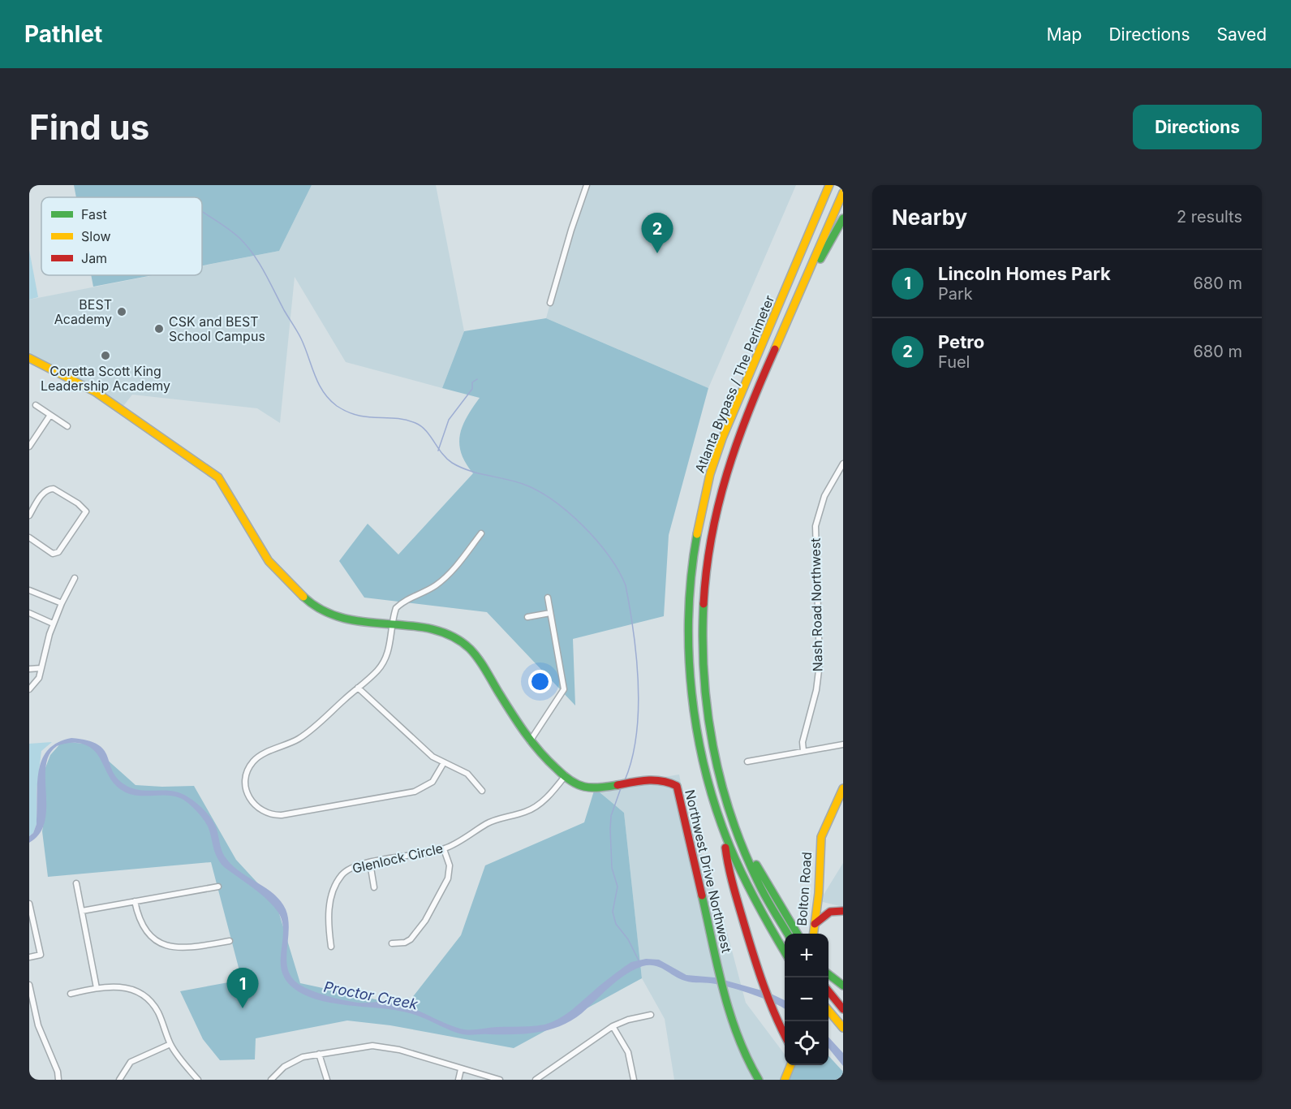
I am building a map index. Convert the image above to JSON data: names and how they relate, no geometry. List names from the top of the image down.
{
  "streets": {
    "main road": ["Atlanta Bypass / The Perimeter", "Northwest Drive Northwest", "Bolton Road"],
    "street": ["Nash Road Northwest", "Glenlock Circle"]
  },
  "crossings": [
    ["Glenlock Circle", "Northwest Drive Northwest"]
  ],
  "water": ["Proctor Creek"],
  "places": ["BEST Academy", "CSK and BEST School Campus", "Coretta Scott King Leadership Academy"],
  "legend": ["Fast", "Slow", "Jam"],
  "page": {
    "header": "Pathlet",
    "nav": ["Map", "Directions", "Saved"],
    "buttons": "Directions",
    "title": "Find us",
    "heading": ["Nearby", "2 results"],
    "pins": ["2", "1"],
    "list": [
      {
        "mark": "1",
        "name": "Lincoln Homes Park",
        "note": "Park",
        "value": "680 m"
      },
      {
        "mark": "2",
        "name": "Petro",
        "note": "Fuel",
        "value": "680 m"
      }
    ],
    "map_buttons": ["+", "−"]
  }
}
